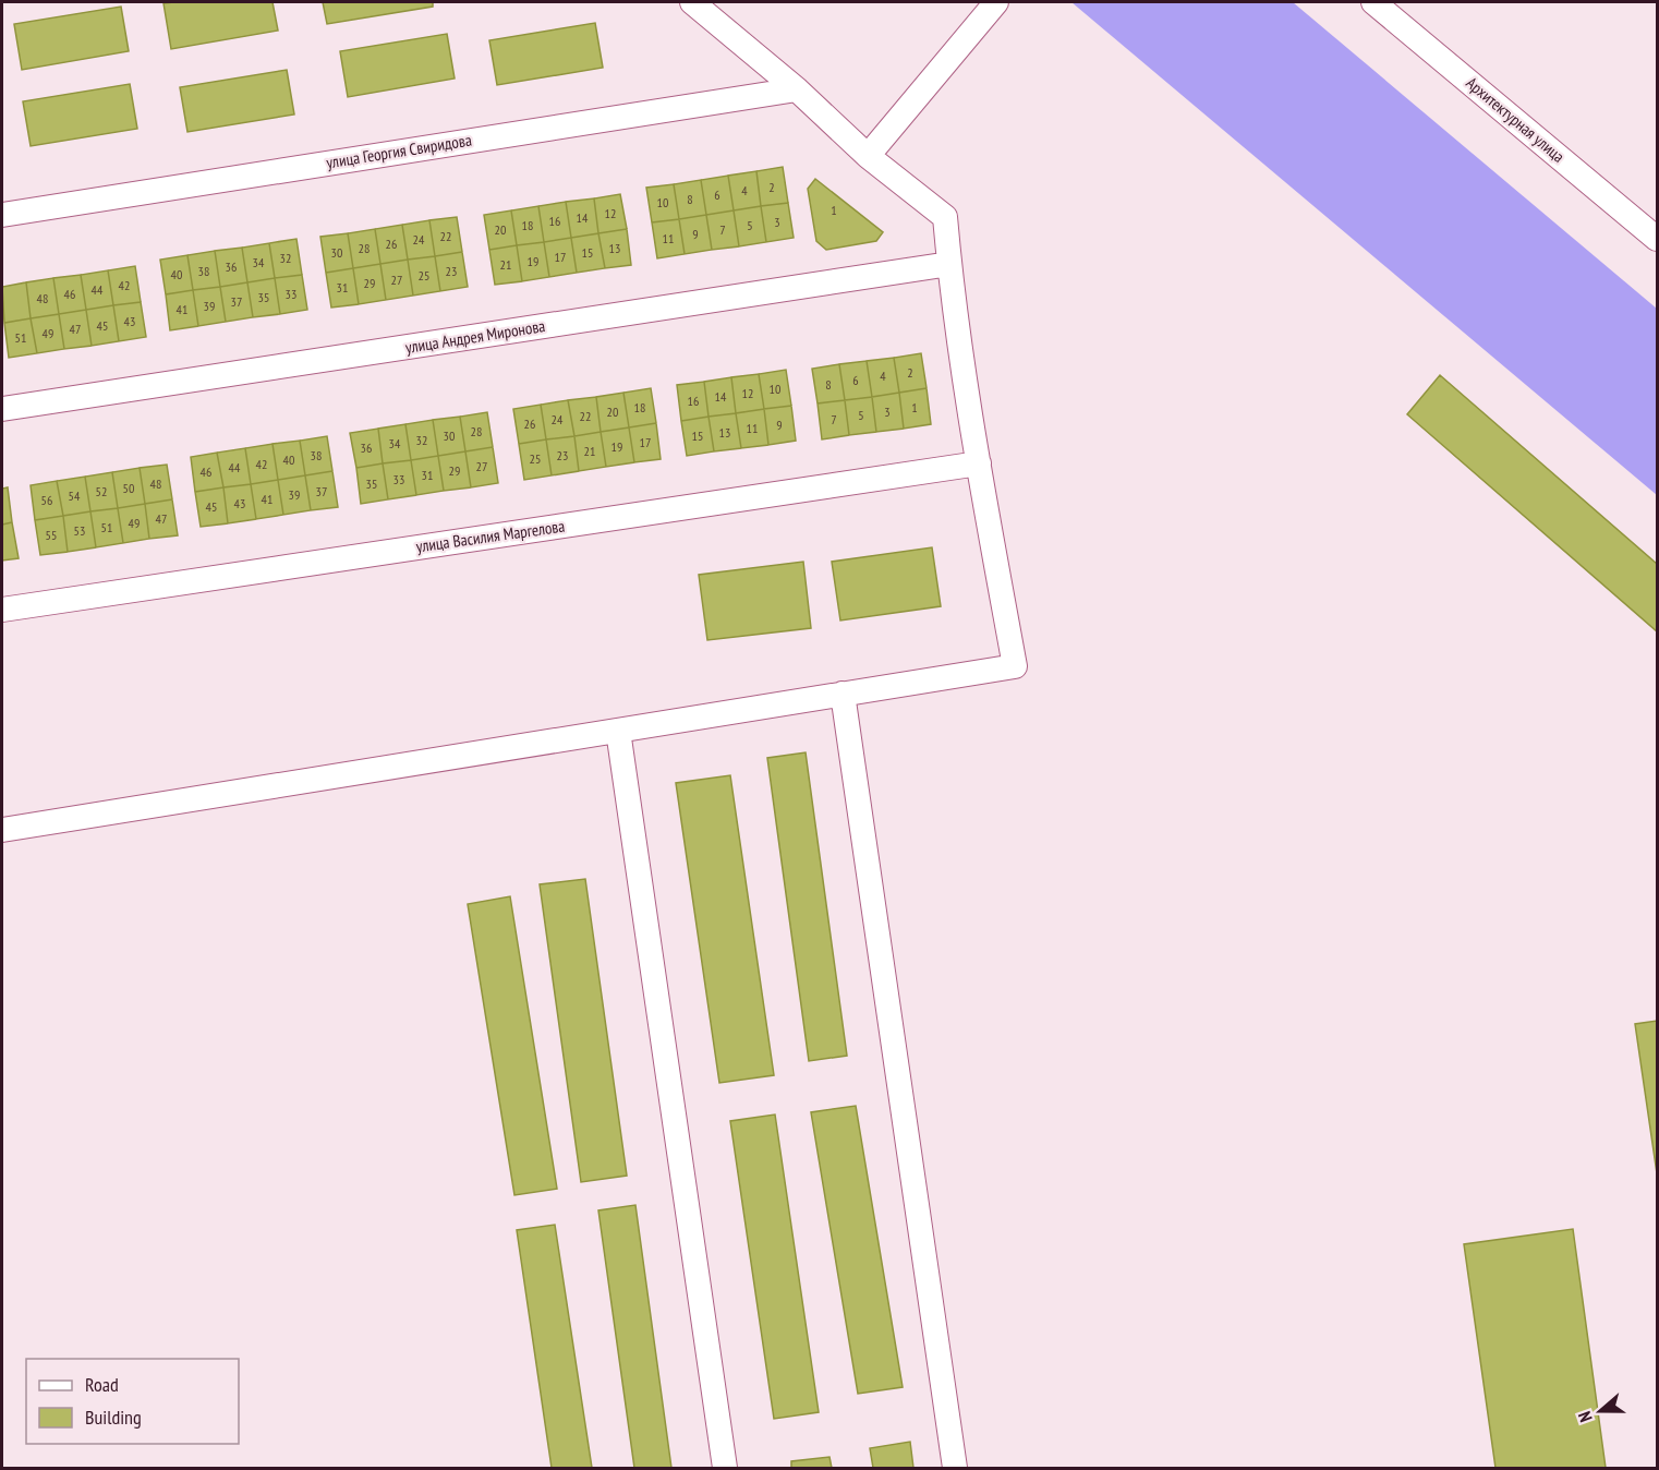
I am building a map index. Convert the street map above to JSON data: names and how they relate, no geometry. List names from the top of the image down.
{
  "streets": {
    "street": [
      "Архитектурная улица",
      "улица Георгия Свиридова",
      "улица Андрея Миронова",
      "улица Василия Маргелова"
    ]
  },
  "house_numbers": [
    "2",
    "4",
    "6",
    "8",
    "10",
    "1",
    "12",
    "14",
    "16",
    "3",
    "18",
    "5",
    "20",
    "7",
    "9",
    "22",
    "11",
    "24",
    "26",
    "28",
    "13",
    "30",
    "15",
    "17",
    "32",
    "19",
    "34",
    "21",
    "36",
    "38",
    "23",
    "40",
    "25",
    "27",
    "29",
    "42",
    "31",
    "44",
    "46",
    "33",
    "35",
    "48",
    "37",
    "39",
    "41",
    "43",
    "45",
    "47",
    "49",
    "51",
    "2",
    "4",
    "6",
    "8",
    "10",
    "12",
    "14",
    "16",
    "18",
    "1",
    "20",
    "3",
    "5",
    "22",
    "24",
    "7",
    "26",
    "9",
    "11",
    "28",
    "13",
    "30",
    "15",
    "32",
    "17",
    "34",
    "19",
    "36",
    "21",
    "38",
    "23",
    "25",
    "40",
    "42",
    "27",
    "44",
    "29",
    "46",
    "31",
    "33",
    "48",
    "35",
    "50",
    "52",
    "37",
    "39",
    "54",
    "41",
    "56",
    "43",
    "45",
    "47",
    "49",
    "51",
    "53",
    "55"
  ],
  "legend": ["Road", "Building"],
  "north": "left"
}
